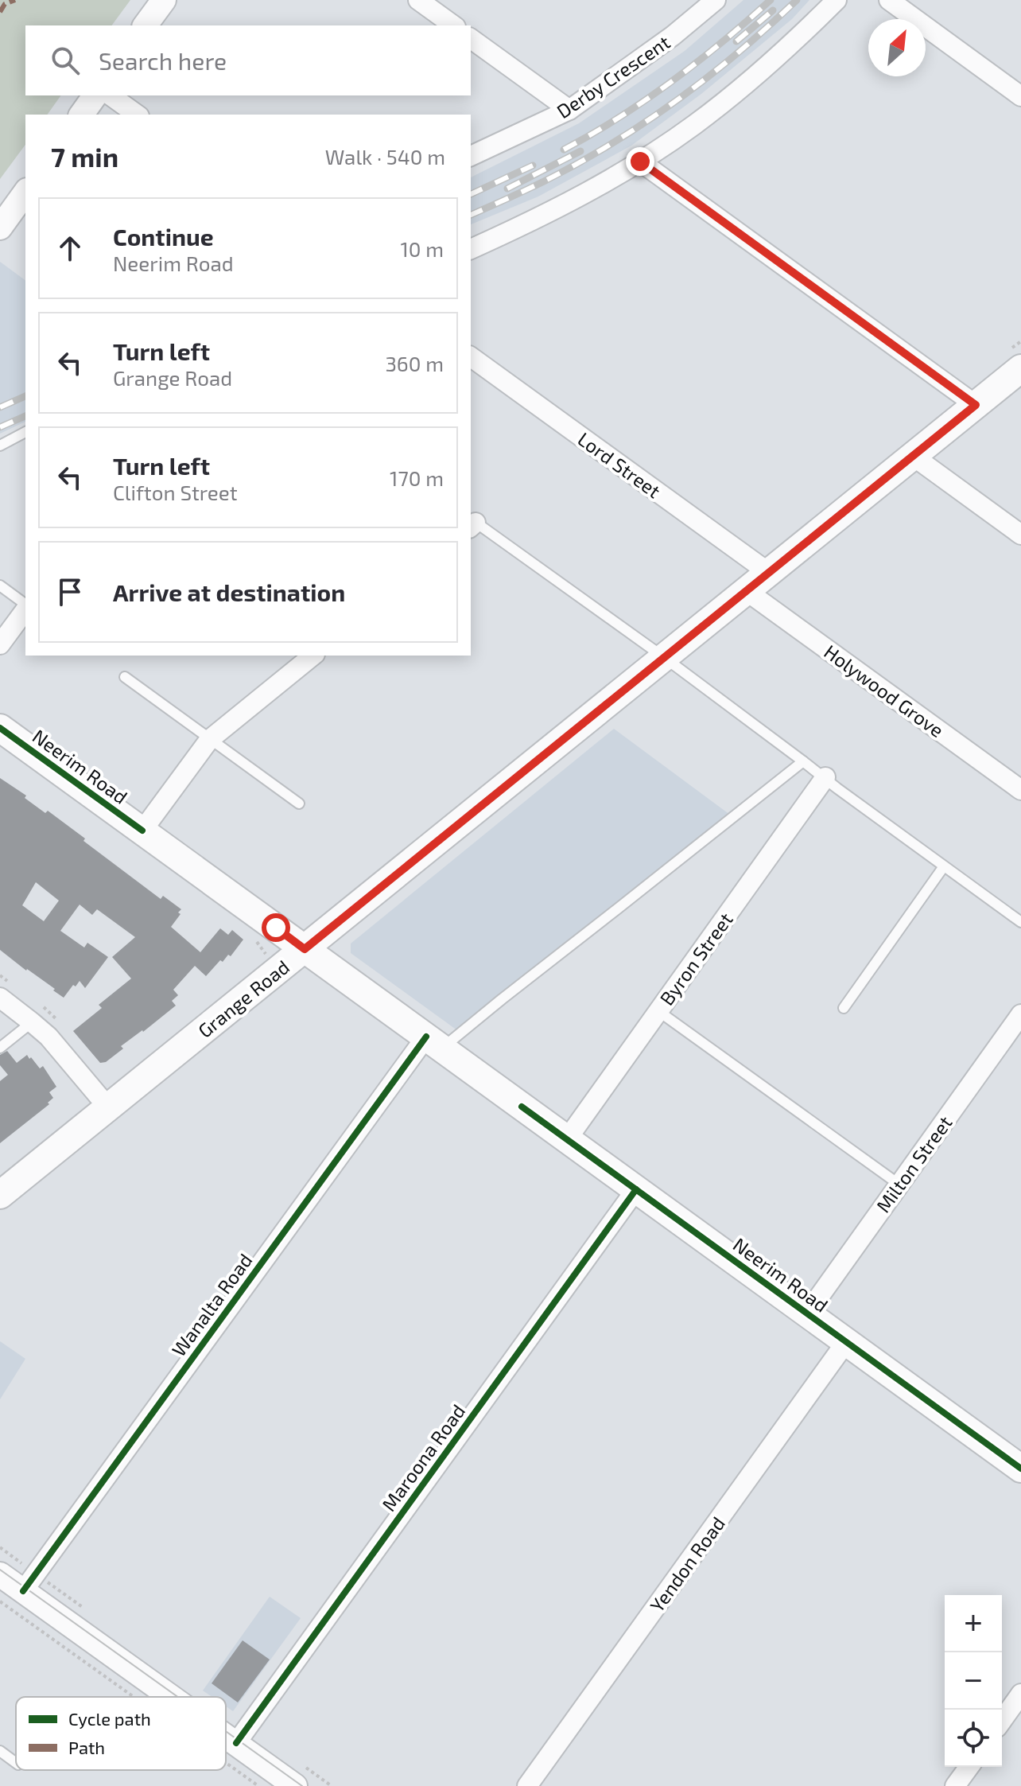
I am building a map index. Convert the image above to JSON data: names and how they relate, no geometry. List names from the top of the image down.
{
  "streets": {
    "main road": ["Neerim Road", "Grange Road"],
    "street": [
      "Derby Crescent",
      "Lord Street",
      "Holywood Grove",
      "Byron Street",
      "Milton Street",
      "Wanalta Road",
      "Maroona Road",
      "Yendon Road"
    ]
  },
  "crossings": [
    ["Lord Street", "Grange Road"],
    ["Holywood Grove", "Grange Road"],
    ["Neerim Road", "Byron Street"],
    ["Neerim Road", "Grange Road"],
    ["Neerim Road", "Milton Street"],
    ["Neerim Road", "Wanalta Road"],
    ["Neerim Road", "Maroona Road"],
    ["Neerim Road", "Yendon Road"]
  ],
  "legend": ["Cycle path", "Path"],
  "north": "top right",
  "page": {
    "search": "Search here",
    "heading": ["7 min", "Walk · 540 m"],
    "list": [
      ["Continue", "Neerim Road", "10 m"],
      ["Turn left", "Grange Road", "360 m"],
      ["Turn left", "Clifton Street", "170 m"],
      "Arrive at destination"
    ],
    "map_buttons": ["+", "−"]
  }
}
